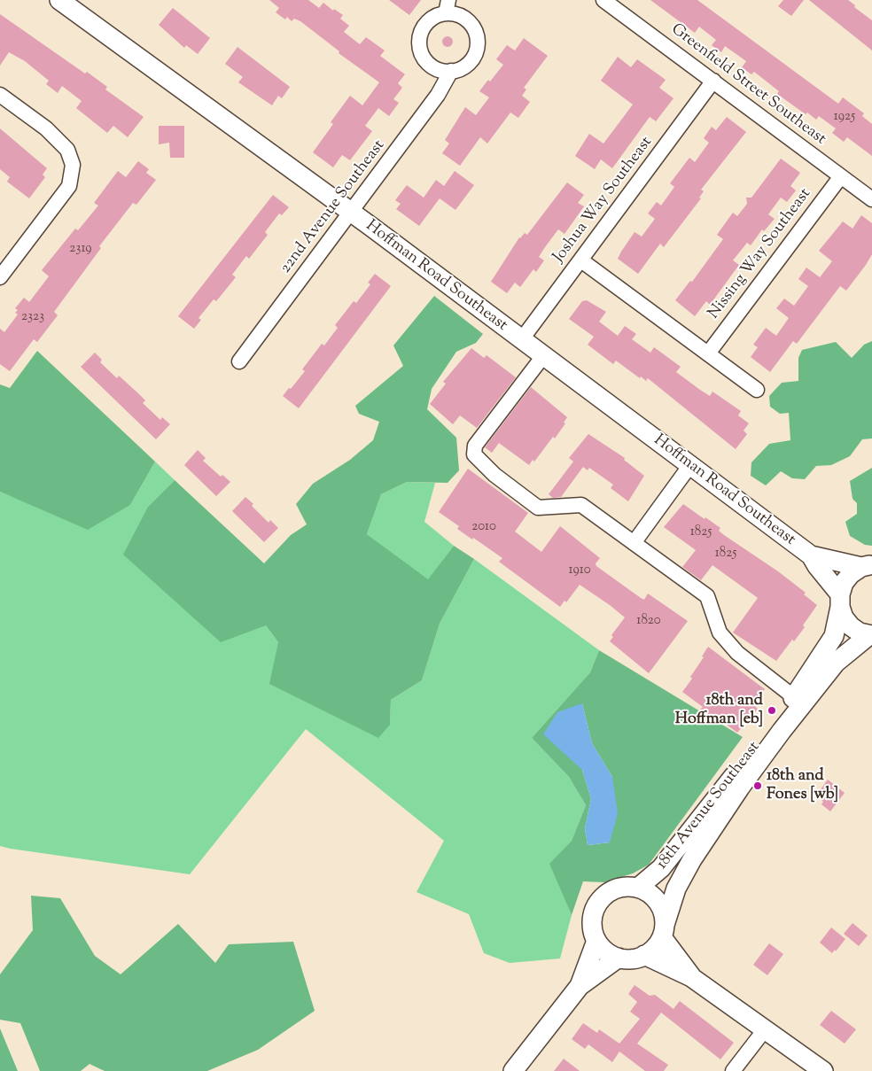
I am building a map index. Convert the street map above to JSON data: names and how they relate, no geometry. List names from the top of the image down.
{
  "streets": {
    "street": [
      "Greenfield Street Southeast",
      "Joshua Way Southeast",
      "22nd Avenue Southeast",
      "Nissing Way Southeast",
      "Hoffman Road Southeast",
      "18th Avenue Southeast"
    ]
  },
  "crossings": [
    ["Greenfield Street Southeast", "Joshua Way Southeast"],
    ["Greenfield Street Southeast", "Nissing Way Southeast"],
    ["Joshua Way Southeast", "Hoffman Road Southeast"],
    ["22nd Avenue Southeast", "Hoffman Road Southeast"],
    ["Hoffman Road Southeast", "18th Avenue Southeast"]
  ],
  "places": ["18th and Hoffman [eb]", "18th and Fones [wb]"],
  "house_numbers": [
    "1925",
    "2319",
    "2323",
    "2010",
    "1825",
    "1825",
    "1910",
    "1820"
  ]
}
